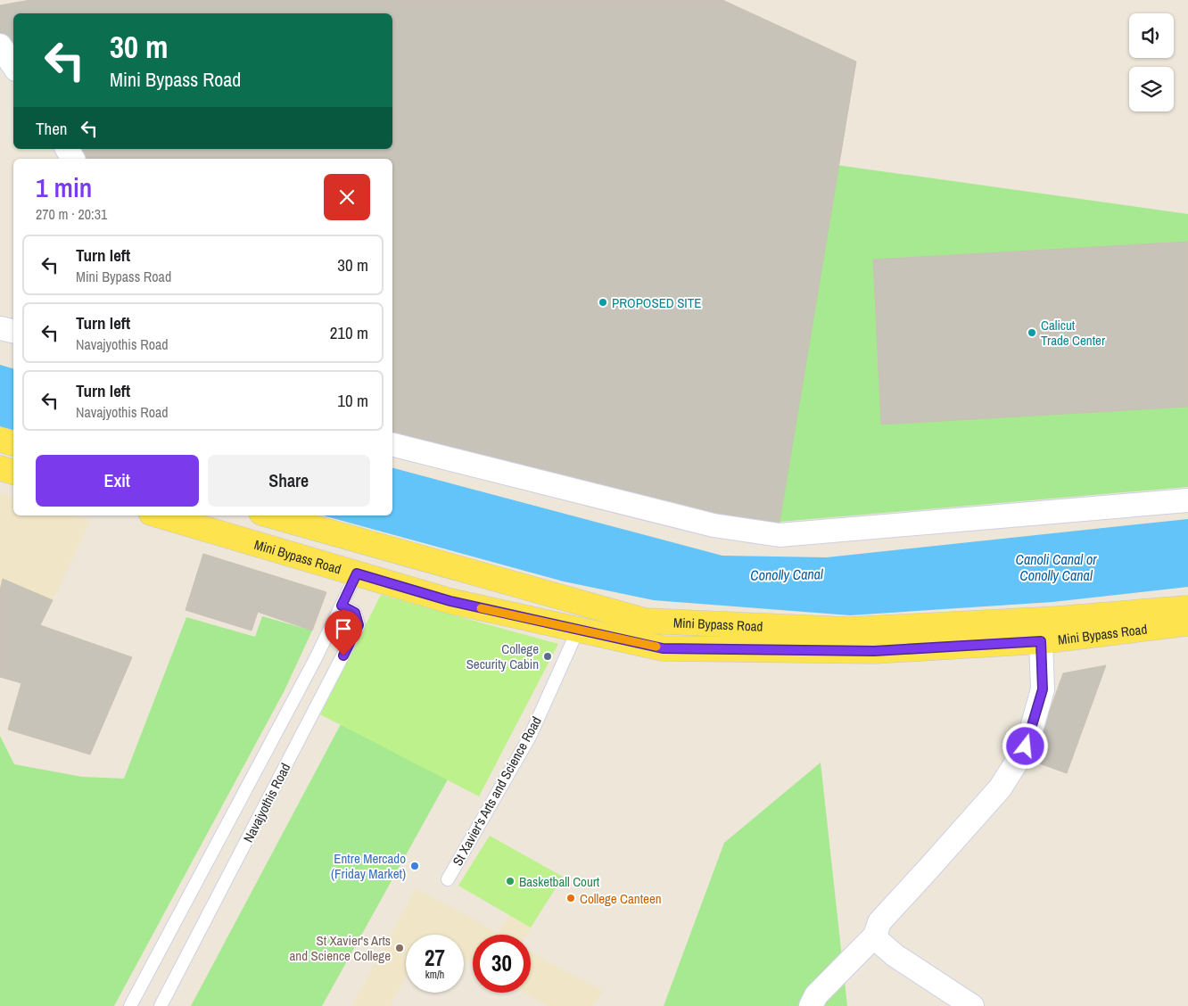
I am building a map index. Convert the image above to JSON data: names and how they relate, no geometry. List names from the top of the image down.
{
  "streets": {
    "main road": ["Mini Bypass Road"],
    "lane": ["St Xavier's Arts and Science Road", "Navajyothis Road"]
  },
  "crossings": [
    ["Mini Bypass Road", "St Xavier's Arts and Science Road"],
    ["Mini Bypass Road", "Navajyothis Road"]
  ],
  "water": ["Canoli Canal or Conolly Canal", "Conolly Canal"],
  "places": [
    "PROPOSED SITE",
    "Calicut Trade Center",
    "College Security Cabin",
    "Entre Mercado (Friday Market)",
    "Basketball Court",
    "College Canteen",
    "St Xavier's Arts and Science College"
  ],
  "page": {
    "turn": ["30 m", "Mini Bypass Road"],
    "then": "Then",
    "heading": ["1 min", "270 m · 20:31"],
    "list": [
      {
        "name": "Turn left",
        "note": "Mini Bypass Road",
        "value": "30 m"
      },
      {
        "name": "Turn left",
        "note": "Navajyothis Road",
        "value": "210 m"
      },
      {
        "name": "Turn left",
        "note": "Navajyothis Road",
        "value": "10 m"
      }
    ],
    "buttons": ["Exit", "Share"],
    "speed": "27 km/h",
    "limit": "30"
  }
}
